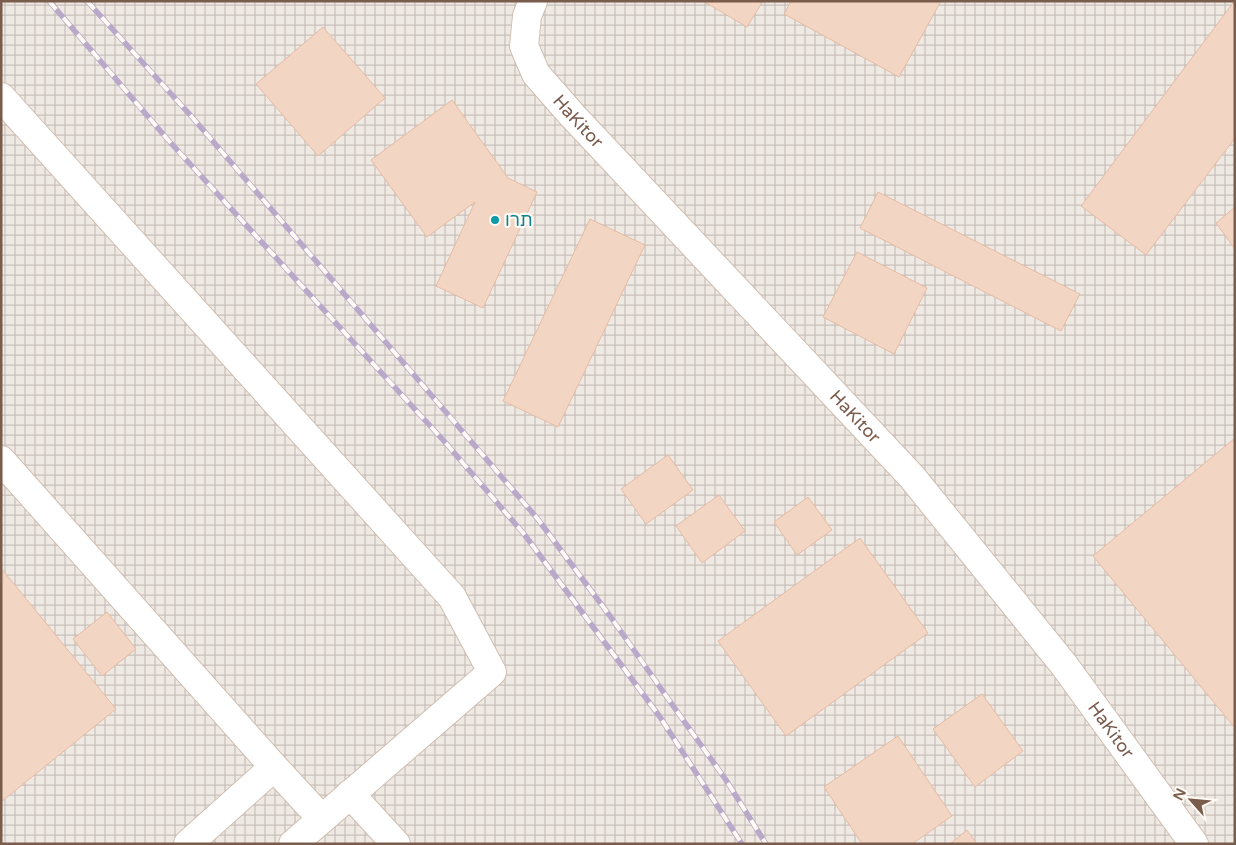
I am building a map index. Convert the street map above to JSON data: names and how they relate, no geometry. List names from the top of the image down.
{
  "streets": {
    "street": ["HaKitor"]
  },
  "places": ["תרו"],
  "north": "top left"
}
